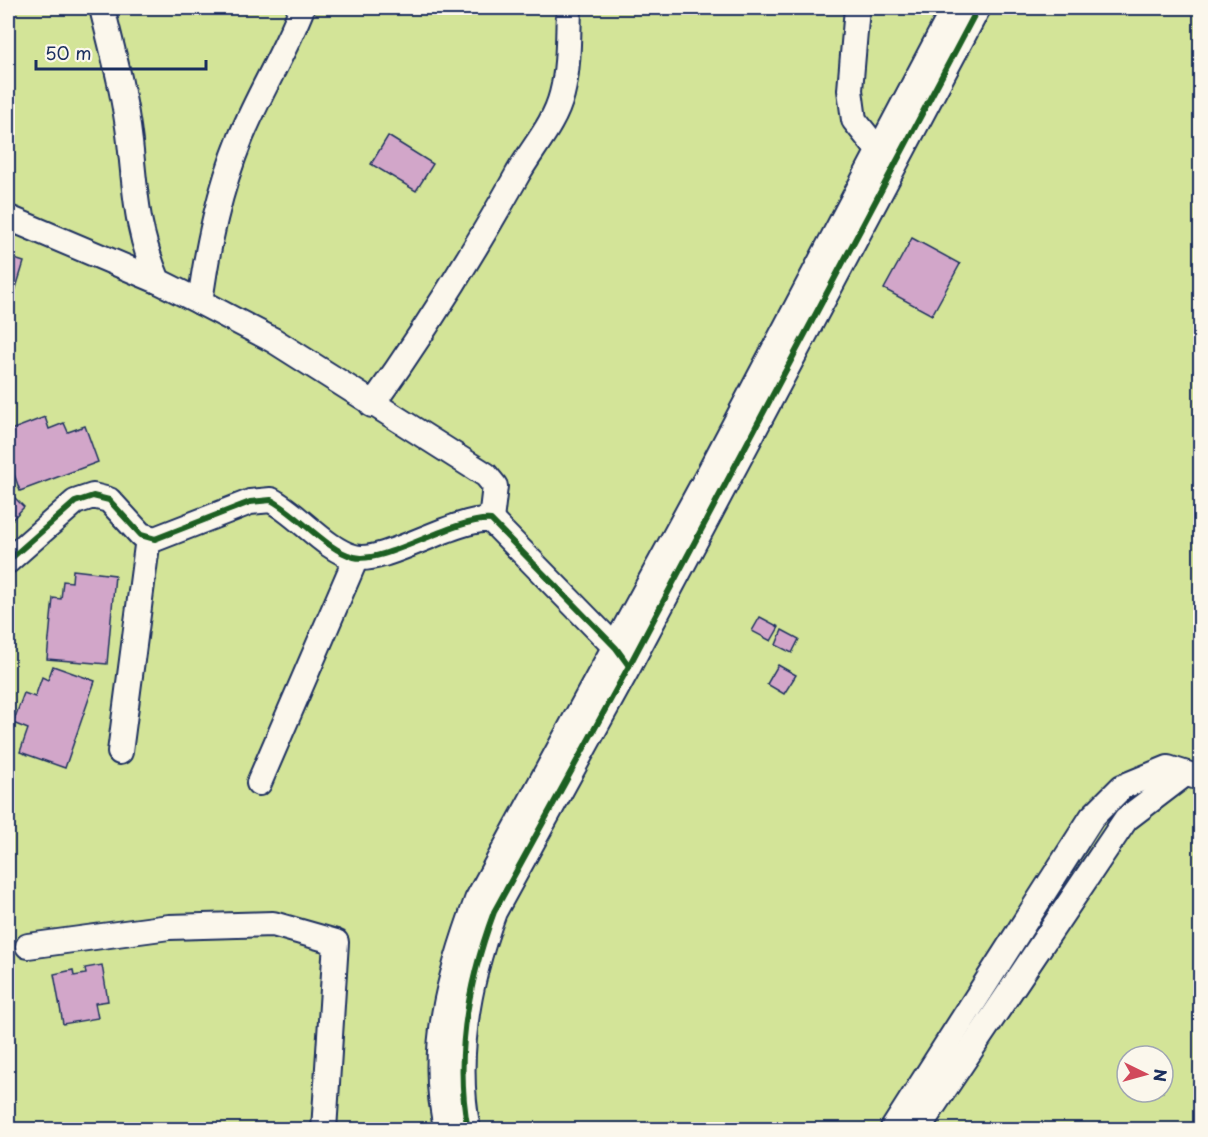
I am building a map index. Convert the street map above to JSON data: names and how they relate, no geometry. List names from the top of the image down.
{
  "scale_bar": "50 m",
  "north": "right"
}
